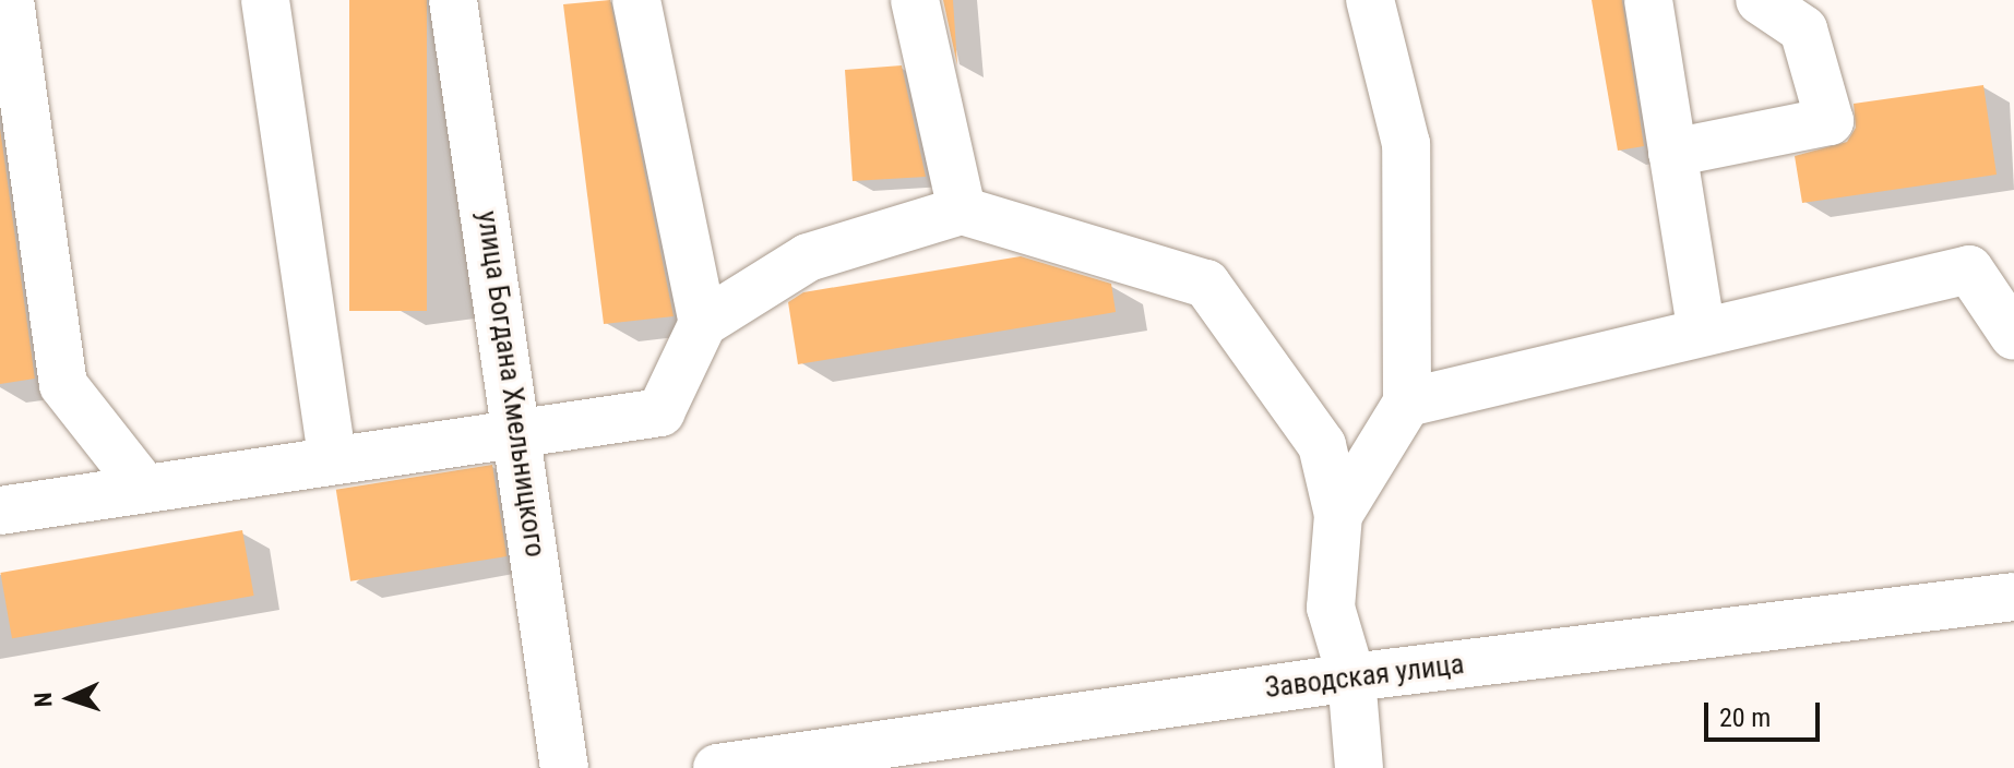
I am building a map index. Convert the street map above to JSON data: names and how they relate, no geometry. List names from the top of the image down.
{
  "streets": {
    "street": ["улица Богдана Хмельницкого", "Заводская улица"]
  },
  "scale_bar": "20 m",
  "north": "left"
}
